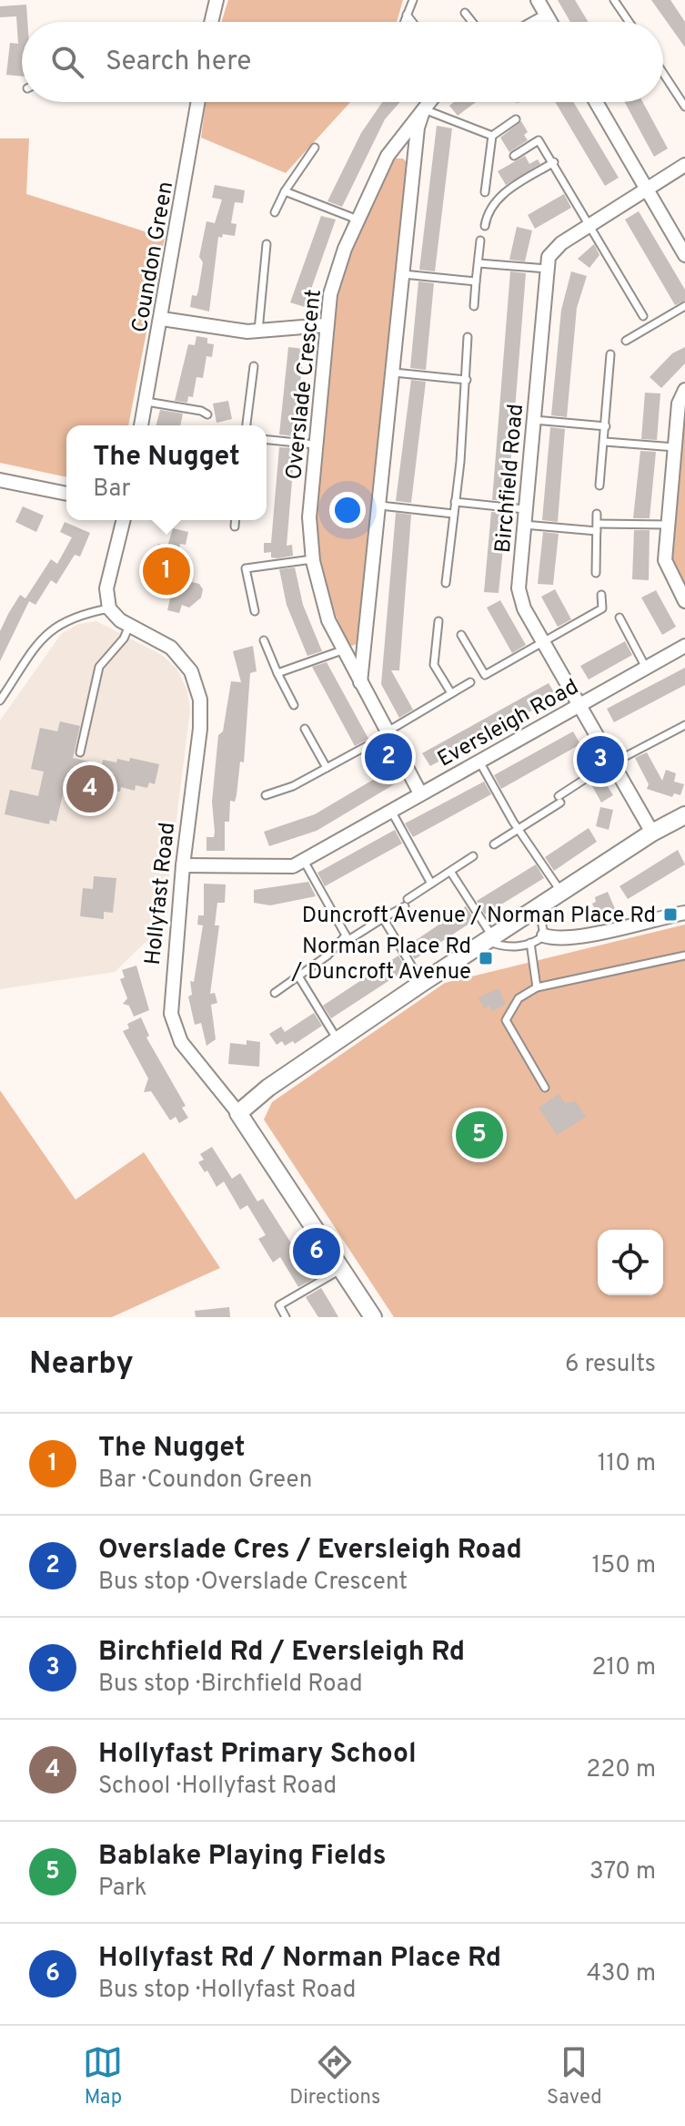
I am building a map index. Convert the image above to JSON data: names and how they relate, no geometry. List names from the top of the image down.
{
  "streets": {
    "street": [
      "Coundon Green",
      "Overslade Crescent",
      "Birchfield Road",
      "Eversleigh Road",
      "Hollyfast Road"
    ]
  },
  "crossings": [
    ["Overslade Crescent", "Eversleigh Road"],
    ["Birchfield Road", "Eversleigh Road"],
    ["Eversleigh Road", "Hollyfast Road"]
  ],
  "places": {
    "transit": ["Duncroft Avenue / Norman Place Rd", "Norman Place Rd / Duncroft Avenue"]
  },
  "page": {
    "search": "Search here",
    "popup": ["The Nugget", "Bar"],
    "pins": [
      "1",
      "2",
      "3",
      "4",
      "5",
      "6"
    ],
    "heading": ["Nearby", "6 results"],
    "list": [
      {
        "mark": "1",
        "name": "The Nugget",
        "note": "Bar · Coundon Green",
        "value": "110 m"
      },
      {
        "mark": "2",
        "name": "Overslade Cres / Eversleigh Road",
        "note": "Bus stop · Overslade Crescent",
        "value": "150 m"
      },
      {
        "mark": "3",
        "name": "Birchfield Rd / Eversleigh Rd",
        "note": "Bus stop · Birchfield Road",
        "value": "210 m"
      },
      {
        "mark": "4",
        "name": "Hollyfast Primary School",
        "note": "School · Hollyfast Road",
        "value": "220 m"
      },
      {
        "mark": "5",
        "name": "Bablake Playing Fields",
        "note": "Park",
        "value": "370 m"
      },
      {
        "mark": "6",
        "name": "Hollyfast Rd / Norman Place Rd",
        "note": "Bus stop · Hollyfast Road",
        "value": "430 m"
      }
    ],
    "nav": ["Map", "Directions", "Saved"]
  }
}
